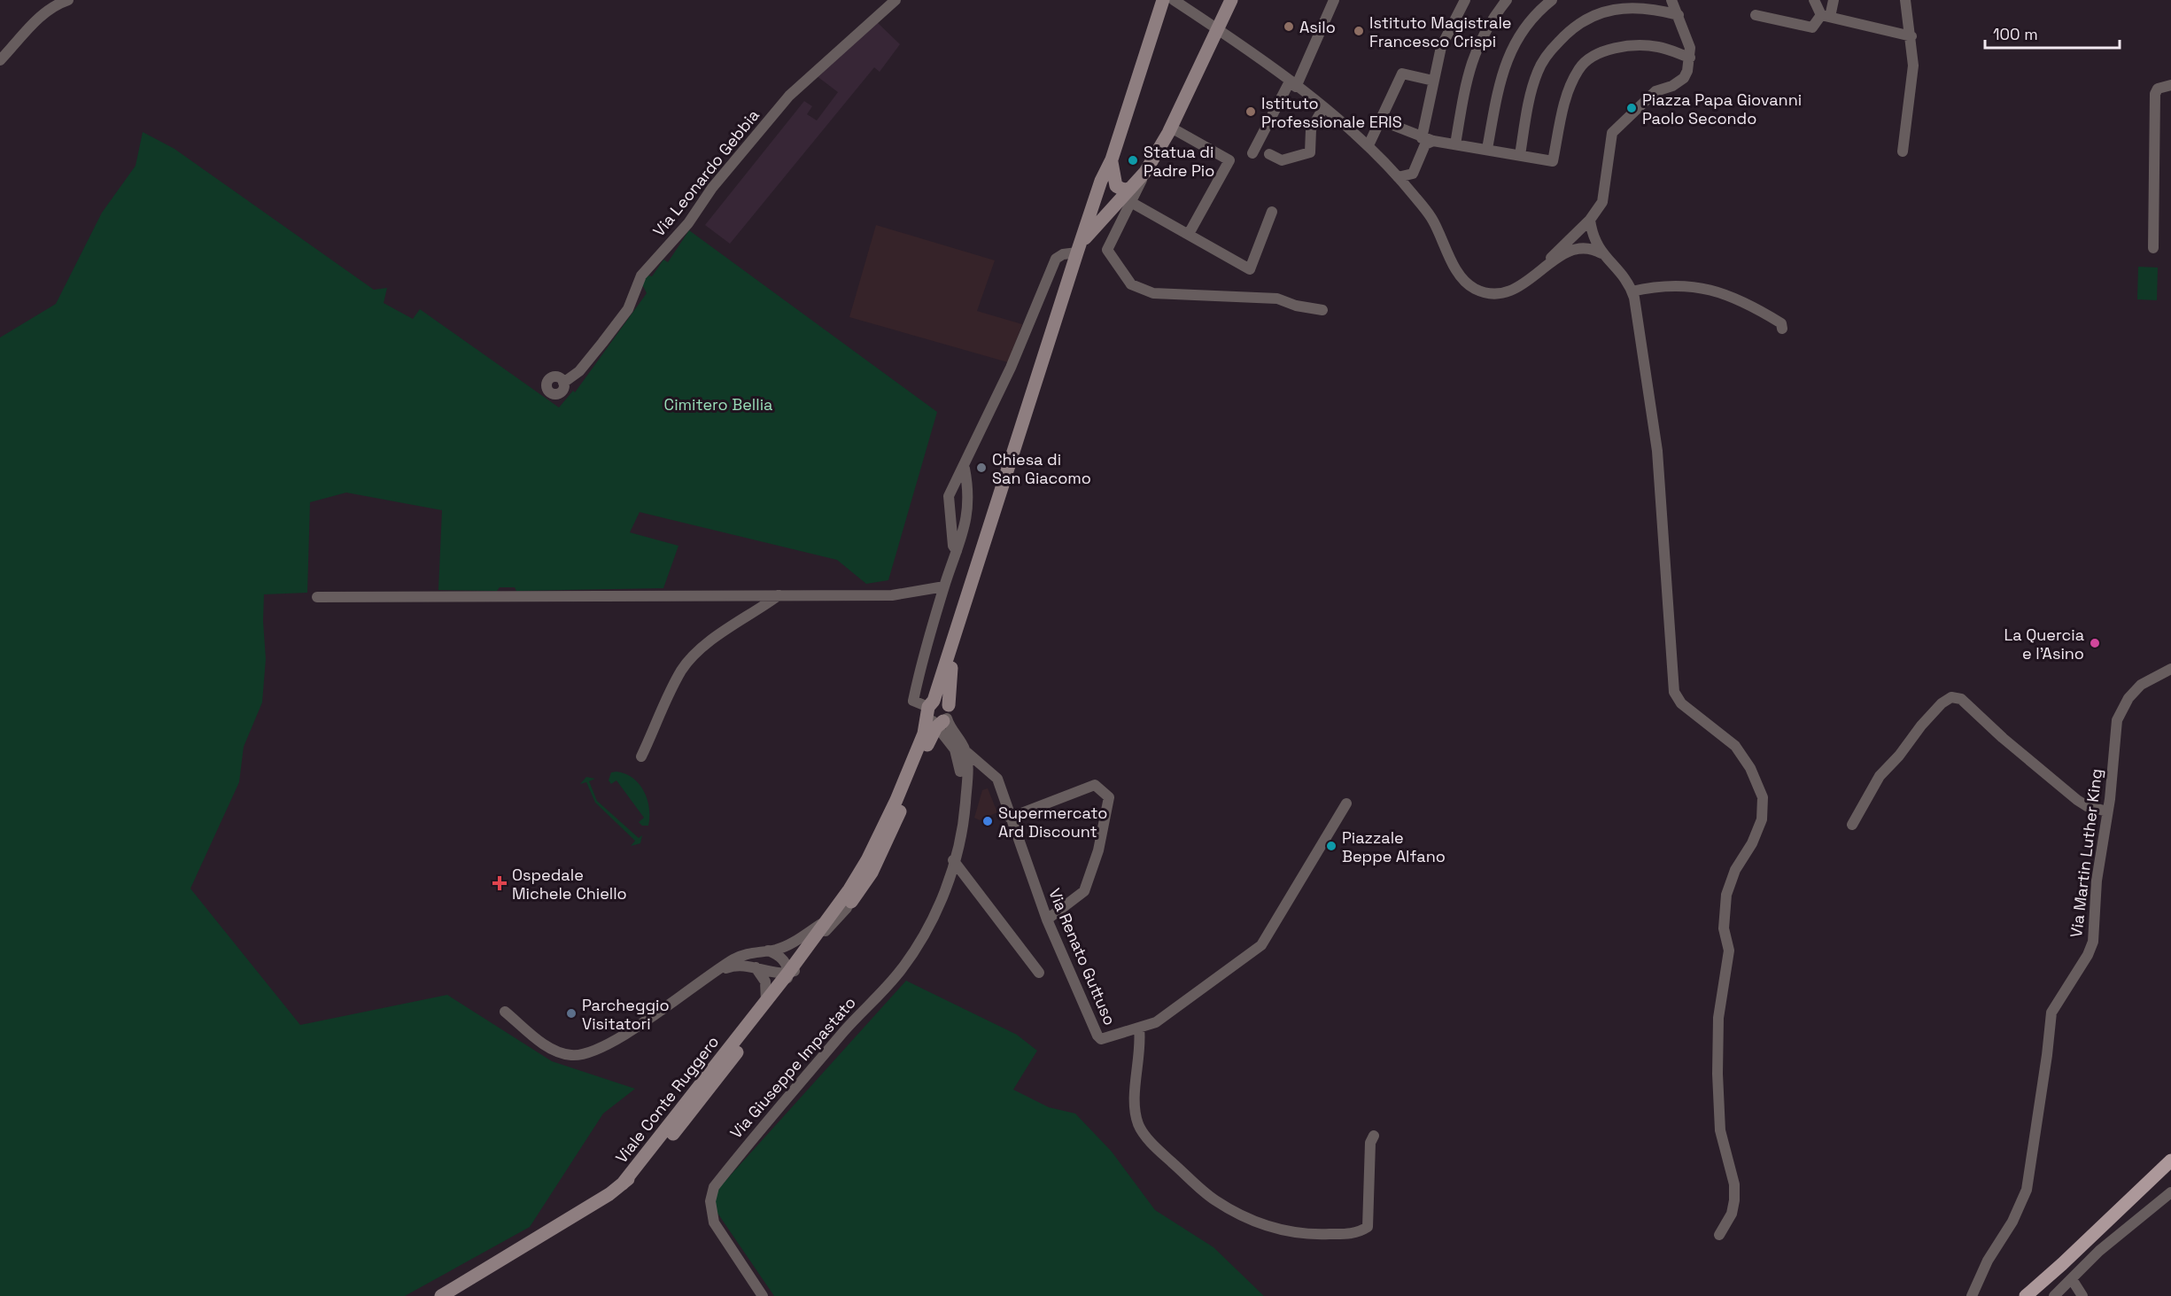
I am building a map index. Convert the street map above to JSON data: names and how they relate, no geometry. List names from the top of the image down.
{
  "streets": {
    "main road": ["Viale Conte Ruggero"],
    "street": [
      "Via Leonardo Gebbia",
      "Via Martin Luther King",
      "Via Renato Guttuso",
      "Via Giuseppe Impastato"
    ]
  },
  "crossings": [
    ["Via Renato Guttuso", "Viale Conte Ruggero"]
  ],
  "parks": ["Cimitero Bellia"],
  "places": {
    "other": [
      "Asilo",
      "Istituto Magistrale Francesco Crispi",
      "Piazza Papa Giovanni Paolo Secondo",
      "Istituto Professionale ERIS",
      "Statua di Padre Pio",
      "Chiesa di San Giacomo",
      "La Quercia e l'Asino",
      "Supermercato Ard Discount",
      "Piazzale Beppe Alfano",
      "Parcheggio Visitatori"
    ],
    "health": ["Ospedale Michele Chiello"]
  },
  "scale_bar": "100 m"
}
